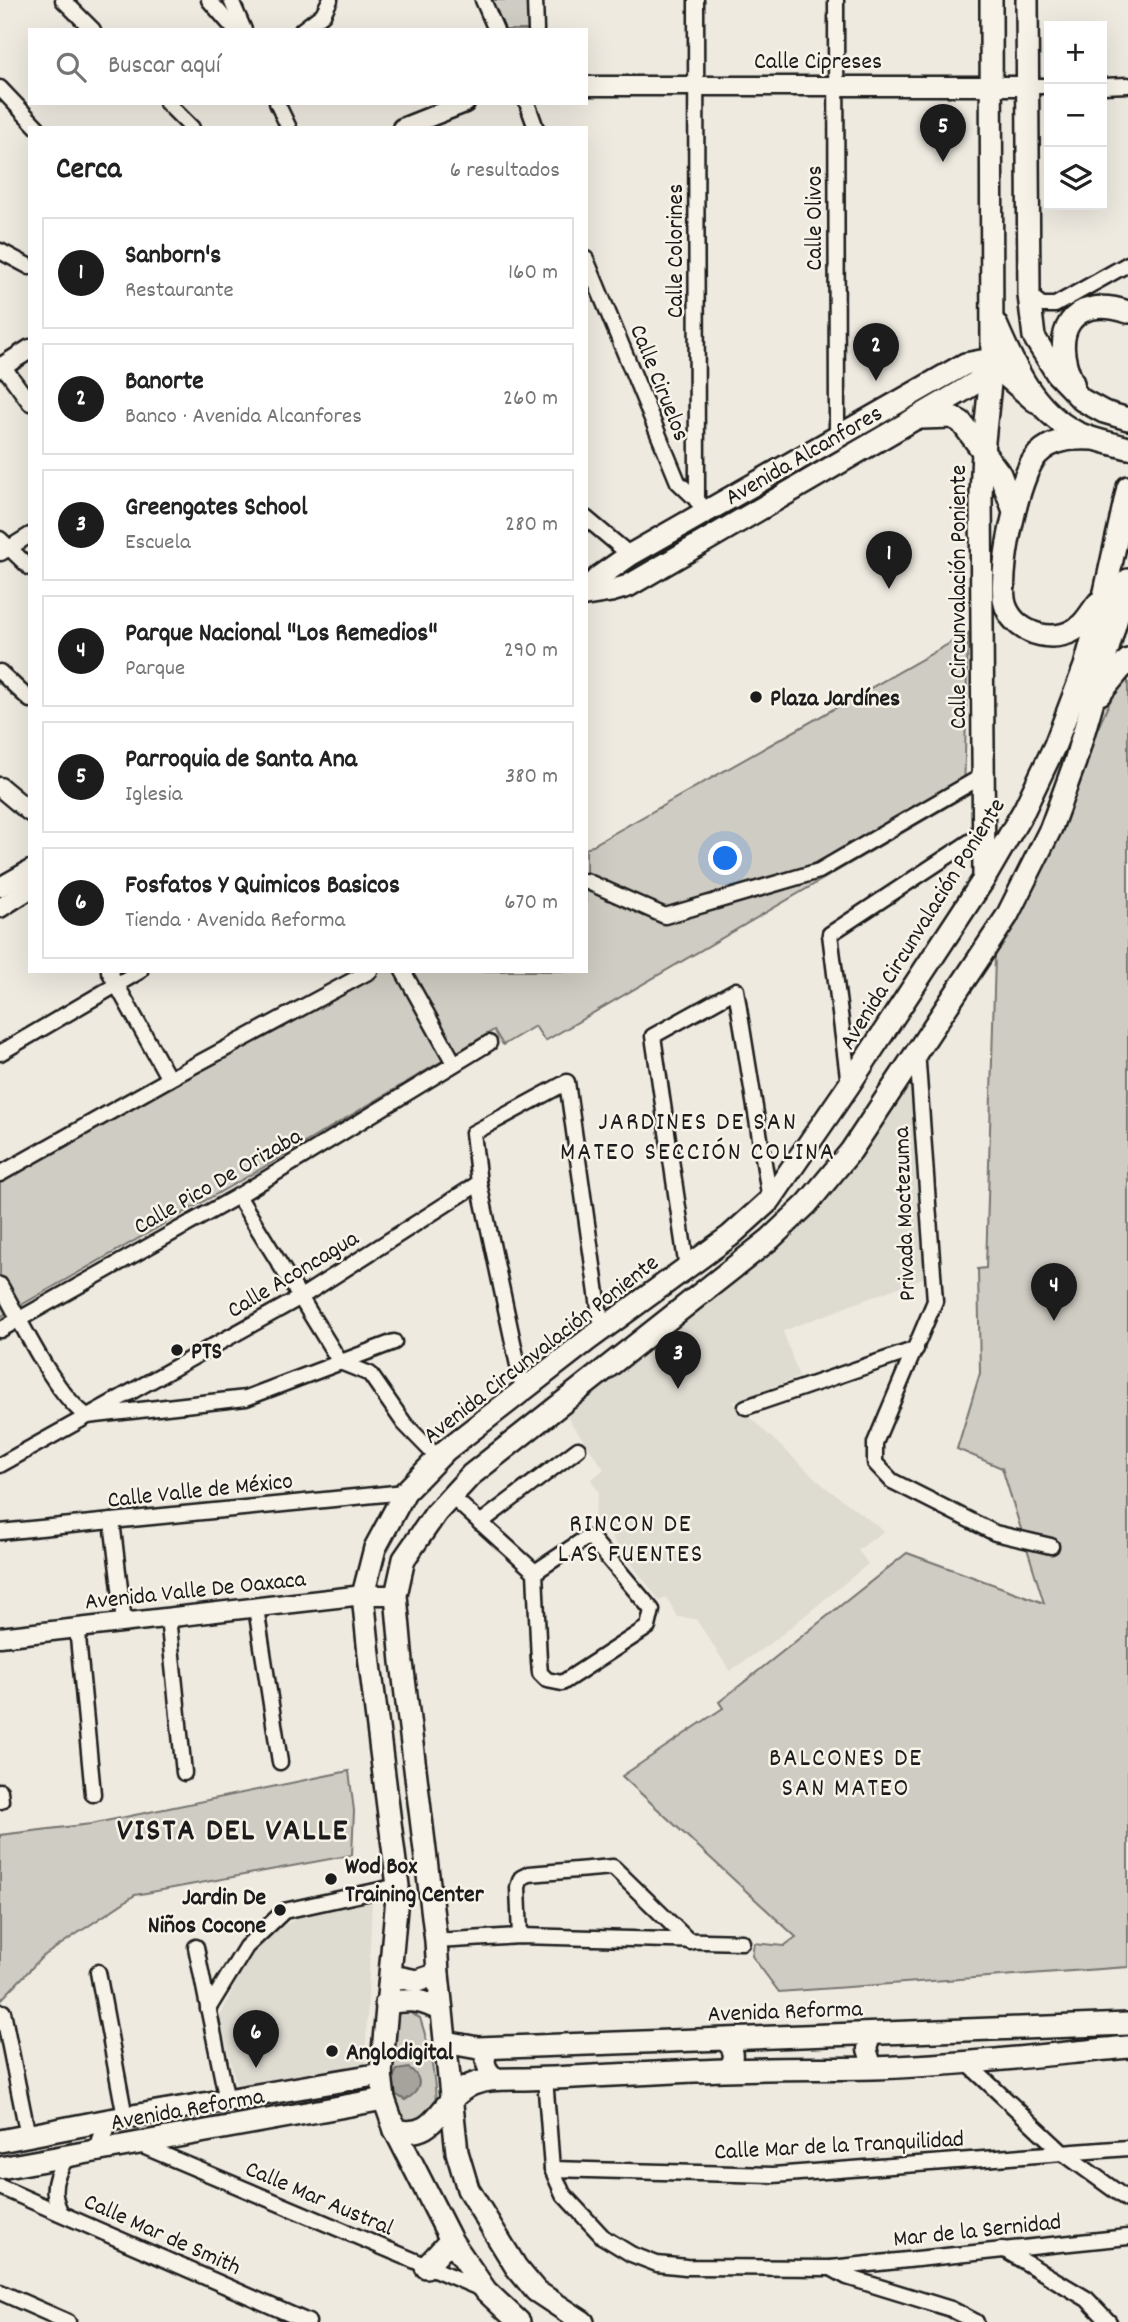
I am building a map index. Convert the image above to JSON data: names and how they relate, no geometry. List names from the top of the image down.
{
  "streets": {
    "main road": [
      "Avenida Alcanfores",
      "Calle Circunvalación Poniente",
      "Avenida Circunvalación Poniente",
      "Avenida Reforma"
    ],
    "street": [
      "Calle Cipreses",
      "Calle Olivos",
      "Calle Colorines",
      "Calle Ciruelos",
      "Calle Pico De Orizaba",
      "Privada Moctezuma",
      "Calle Aconcagua",
      "Calle Valle de México",
      "Avenida Valle De Oaxaca",
      "Calle Mar de la Tranquilidad",
      "Calle Mar Austral",
      "Mar de la Sernidad",
      "Calle Mar de Smith"
    ]
  },
  "crossings": [
    ["Calle Cipreses", "Calle Olivos"],
    ["Calle Cipreses", "Calle Colorines"],
    ["Calle Cipreses", "Calle Circunvalación Poniente"],
    ["Calle Olivos", "Avenida Alcanfores"],
    ["Calle Colorines", "Calle Ciruelos"],
    ["Calle Colorines", "Avenida Alcanfores"],
    ["Calle Ciruelos", "Avenida Alcanfores"],
    ["Avenida Alcanfores", "Calle Circunvalación Poniente"],
    ["Calle Circunvalación Poniente", "Avenida Circunvalación Poniente"],
    ["Avenida Circunvalación Poniente", "Calle Valle de México"],
    ["Avenida Circunvalación Poniente", "Avenida Valle De Oaxaca"],
    ["Avenida Circunvalación Poniente", "Avenida Reforma"],
    ["Avenida Circunvalación Poniente", "Calle Mar Austral"],
    ["Avenida Reforma", "Calle Mar Austral"],
    ["Calle Mar de la Tranquilidad", "Mar de la Sernidad"]
  ],
  "districts": [
    "JARDINES DE SAN MATEO SECCIÓN COLINA",
    "RINCON DE LAS FUENTES",
    "BALCONES DE SAN MATEO",
    "VISTA DEL VALLE"
  ],
  "places": [
    "Plaza Jardínes",
    "PTS",
    "Wod Box Training Center",
    "Jardin De Niños Cocone",
    "Anglodigital"
  ],
  "page": {
    "map_buttons": ["+", "−"],
    "search": "Buscar aquí",
    "pins": [
      "5",
      "2",
      "1",
      "4",
      "3",
      "6"
    ],
    "heading": ["Cerca", "6 resultados"],
    "list": [
      {
        "mark": "1",
        "name": "Sanborn's",
        "note": "Restaurante",
        "value": "160 m"
      },
      {
        "mark": "2",
        "name": "Banorte",
        "note": "Banco · Avenida Alcanfores",
        "value": "260 m"
      },
      {
        "mark": "3",
        "name": "Greengates School",
        "note": "Escuela",
        "value": "280 m"
      },
      {
        "mark": "4",
        "name": "Parque Nacional \"Los Remedios\"",
        "note": "Parque",
        "value": "290 m"
      },
      {
        "mark": "5",
        "name": "Parroquia de Santa Ana",
        "note": "Iglesia",
        "value": "380 m"
      },
      {
        "mark": "6",
        "name": "Fosfatos Y Quimicos Basicos",
        "note": "Tienda · Avenida Reforma",
        "value": "670 m"
      }
    ]
  }
}
